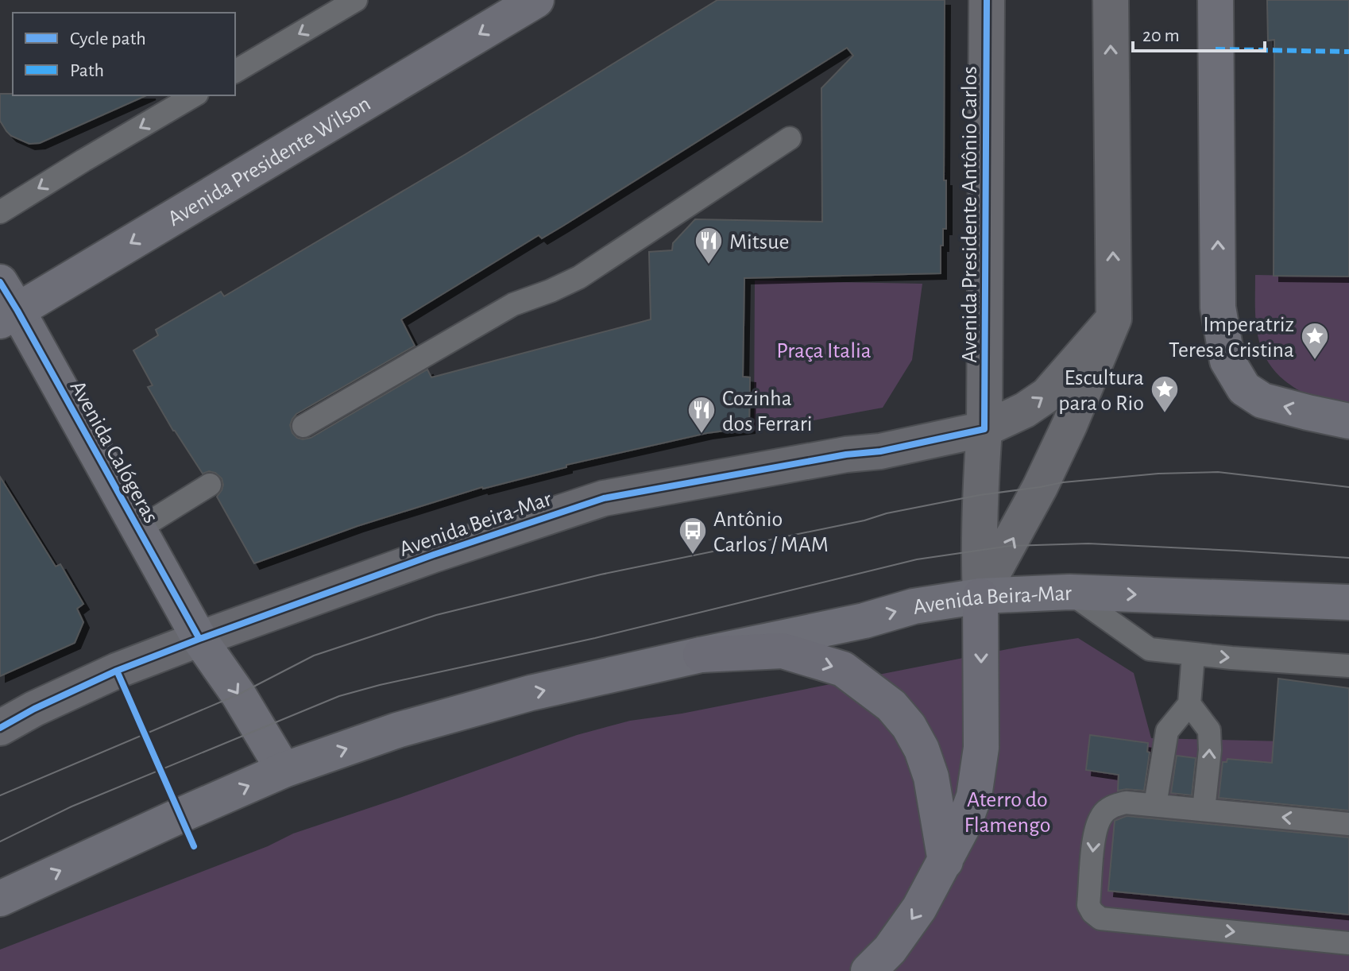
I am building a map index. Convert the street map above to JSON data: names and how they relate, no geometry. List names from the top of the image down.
{
  "streets": {
    "main road": [
      "Avenida Presidente Wilson",
      "Avenida Presidente Antônio Carlos",
      "Avenida Calógeras",
      "Avenida Beira-Mar"
    ]
  },
  "crossings": [
    ["Avenida Presidente Wilson", "Avenida Calógeras"],
    ["Avenida Presidente Antônio Carlos", "Avenida Beira-Mar"],
    ["Avenida Calógeras", "Avenida Beira-Mar"]
  ],
  "one_way": ["Avenida Presidente Wilson"],
  "parks": ["Praça Italia", "Aterro do Flamengo"],
  "places": {
    "restaurant": ["Mitsue", "Cozinha dos Ferrari"],
    "place": ["Imperatriz Teresa Cristina", "Escultura para o Rio"],
    "bus stop": ["Antônio Carlos / MAM"]
  },
  "legend": ["Cycle path", "Path"],
  "scale_bar": "20 m"
}
